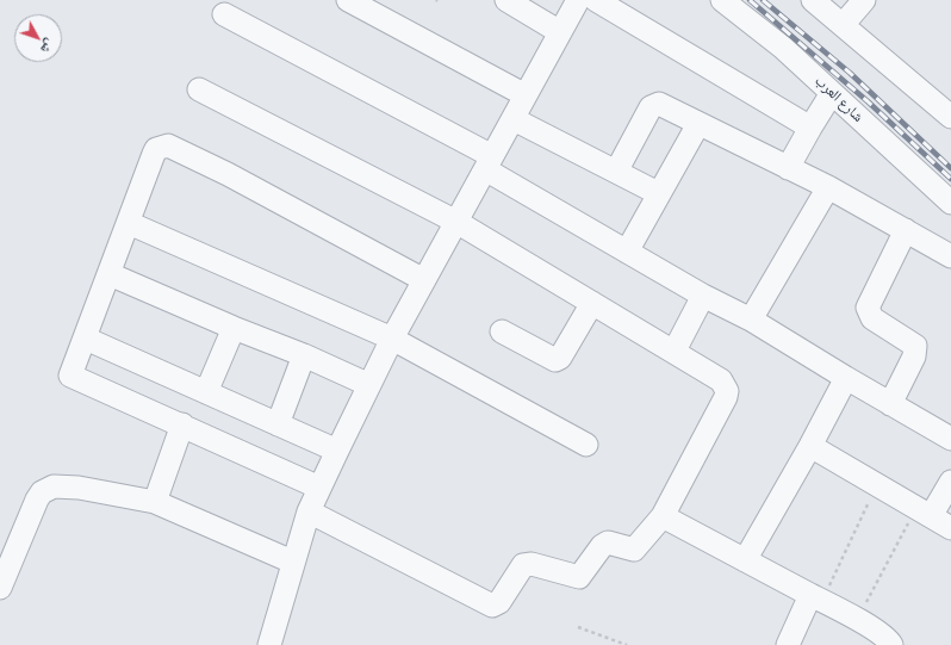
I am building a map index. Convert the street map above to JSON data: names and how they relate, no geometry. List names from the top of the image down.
{
  "streets": {
    "street": ["شارع العرب"]
  },
  "north": "bottom right"
}
